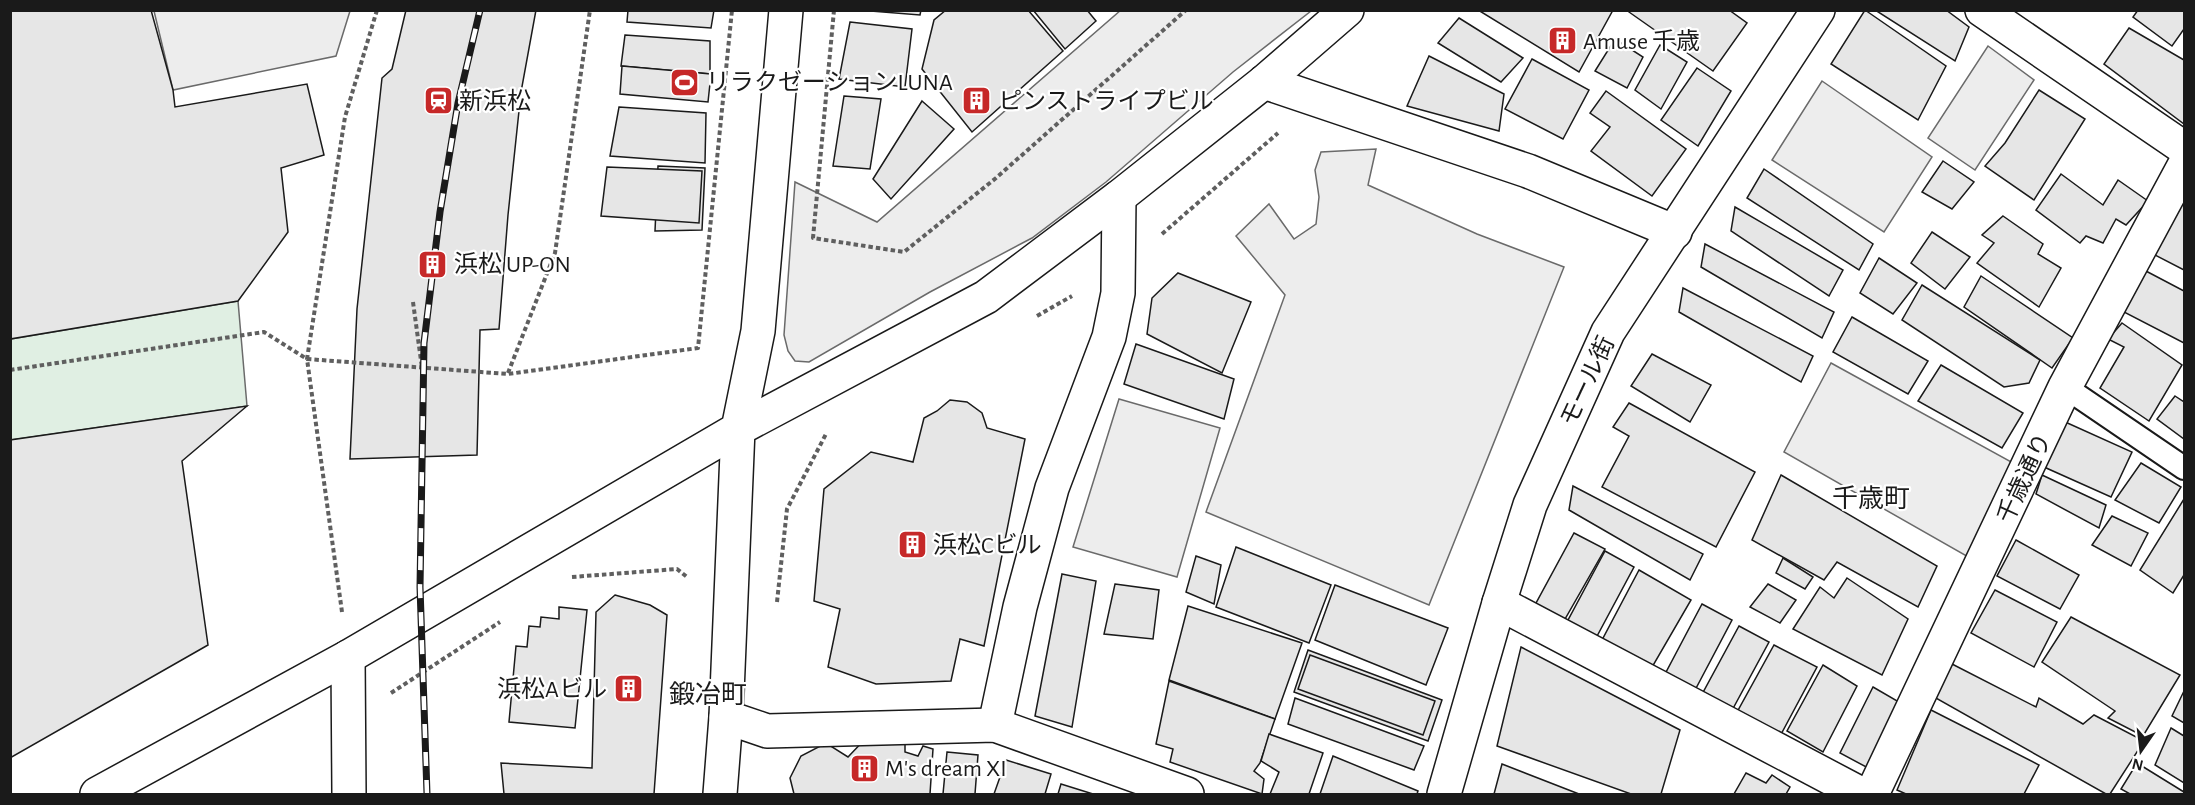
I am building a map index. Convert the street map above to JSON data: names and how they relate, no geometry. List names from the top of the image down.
{
  "streets": {
    "street": ["モール街", "千歳通り"]
  },
  "districts": ["千歳町", "鍛冶町"],
  "places": {
    "building": [
      "Amuse 千歳",
      "ピンストライプビル",
      "浜松 UP-ON",
      "浜松Cビル",
      "浜松Aビル",
      "M's dream XI"
    ],
    "sports": ["リラクゼーションLUNA"],
    "station": ["新浜松"]
  },
  "north": "bottom"
}
